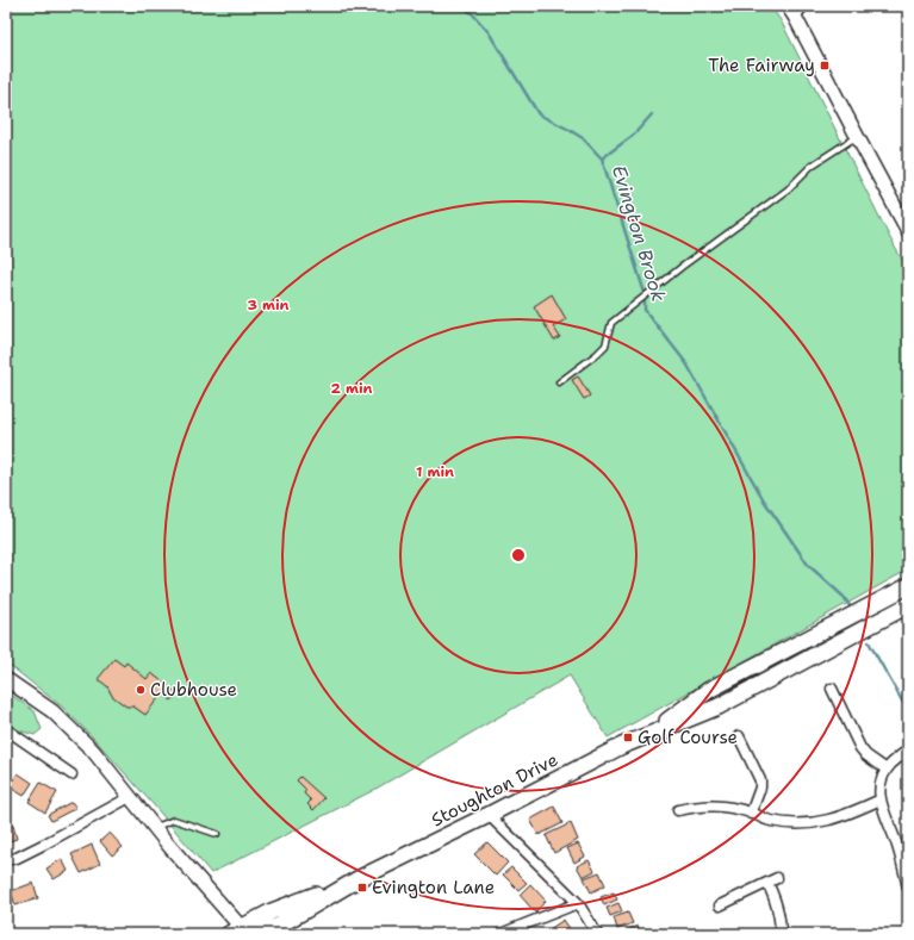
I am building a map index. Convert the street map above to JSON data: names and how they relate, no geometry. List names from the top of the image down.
{
  "streets": {
    "highway": ["Stoughton Drive"]
  },
  "water": ["Evington Brook"],
  "places": {
    "transit": ["The Fairway", "Golf Course", "Evington Lane"],
    "other": ["Clubhouse"]
  },
  "rings": ["3 min", "2 min", "1 min"]
}
